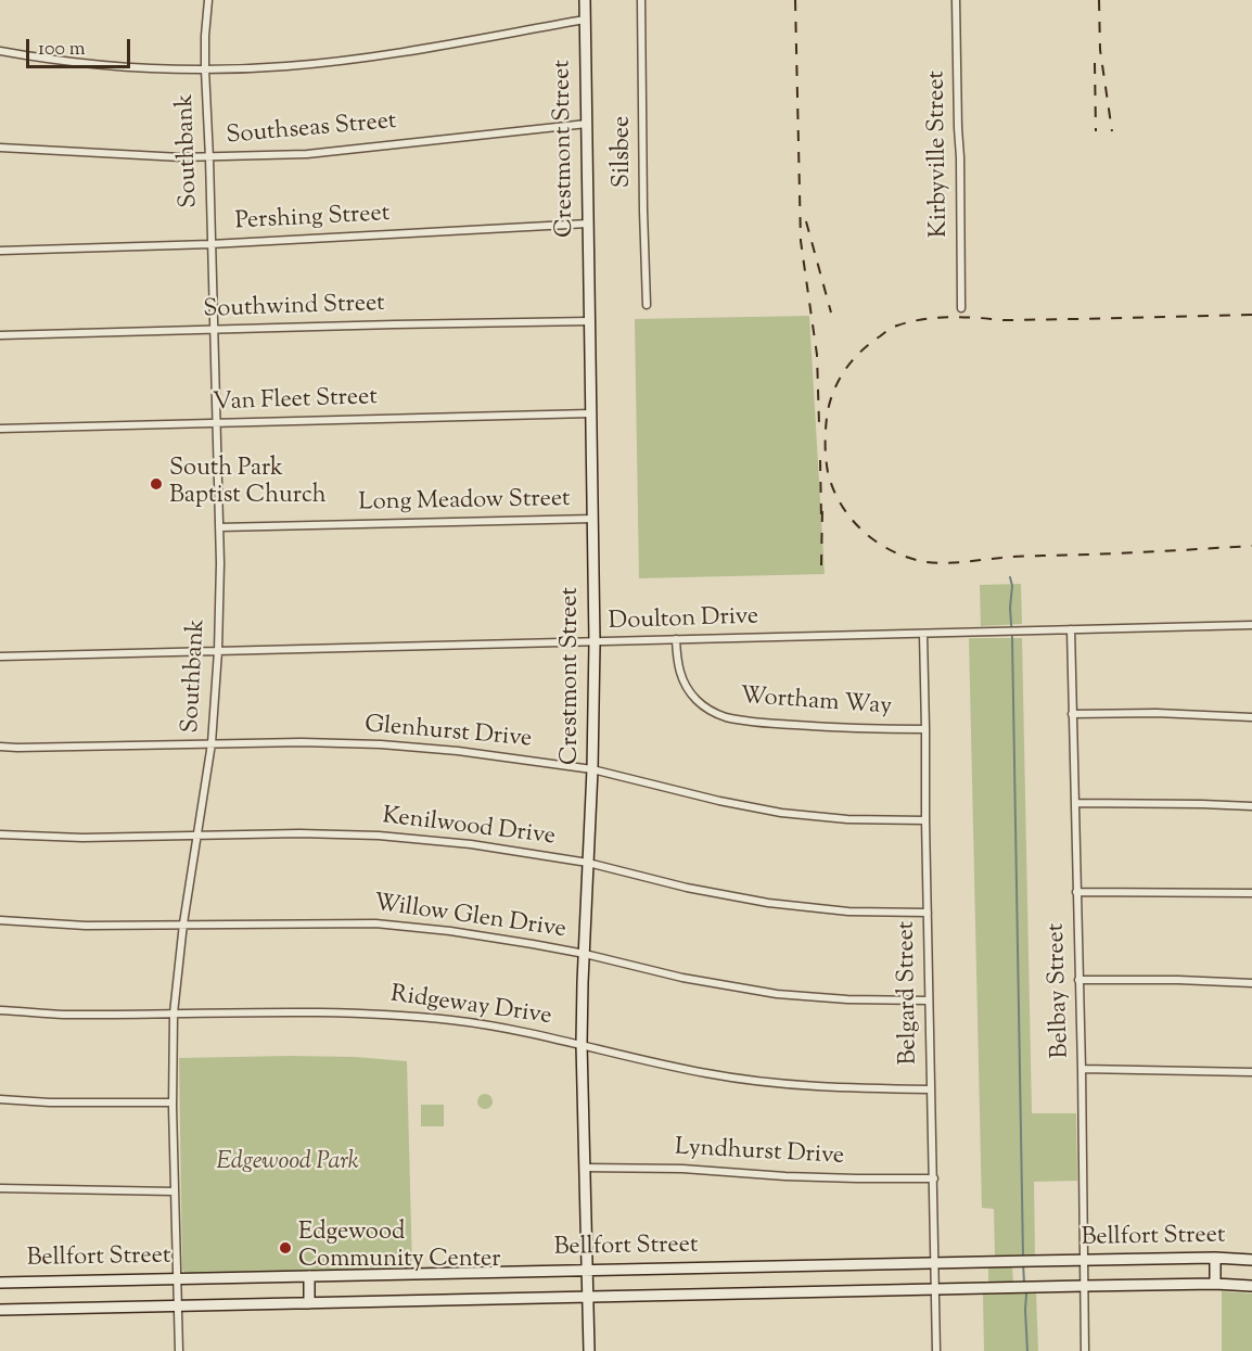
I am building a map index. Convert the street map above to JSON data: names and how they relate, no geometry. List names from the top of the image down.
{
  "streets": {
    "main road": ["Crestmont Street", "Bellfort Street"],
    "street": [
      "Southseas Street",
      "Southbank",
      "Silsbee",
      "Kirbyville Street",
      "Pershing Street",
      "Southwind Street",
      "Van Fleet Street",
      "Long Meadow Street",
      "Doulton Drive",
      "Wortham Way",
      "Glenhurst Drive",
      "Kenilwood Drive",
      "Willow Glen Drive",
      "Belbay Street",
      "Belgard Street",
      "Ridgeway Drive",
      "Lyndhurst Drive"
    ]
  },
  "crossings": [
    ["Southseas Street", "Crestmont Street"],
    ["Southseas Street", "Southbank"],
    ["Crestmont Street", "Pershing Street"],
    ["Crestmont Street", "Southwind Street"],
    ["Crestmont Street", "Van Fleet Street"],
    ["Crestmont Street", "Long Meadow Street"],
    ["Crestmont Street", "Doulton Drive"],
    ["Crestmont Street", "Glenhurst Drive"],
    ["Crestmont Street", "Kenilwood Drive"],
    ["Crestmont Street", "Willow Glen Drive"],
    ["Crestmont Street", "Ridgeway Drive"],
    ["Crestmont Street", "Lyndhurst Drive"],
    ["Crestmont Street", "Bellfort Street"],
    ["Southbank", "Pershing Street"],
    ["Southbank", "Southwind Street"],
    ["Southbank", "Van Fleet Street"],
    ["Southbank", "Long Meadow Street"],
    ["Southbank", "Doulton Drive"],
    ["Southbank", "Glenhurst Drive"],
    ["Southbank", "Kenilwood Drive"],
    ["Southbank", "Willow Glen Drive"],
    ["Southbank", "Ridgeway Drive"],
    ["Southbank", "Bellfort Street"],
    ["Doulton Drive", "Wortham Way"],
    ["Doulton Drive", "Belbay Street"],
    ["Doulton Drive", "Belgard Street"],
    ["Wortham Way", "Belgard Street"],
    ["Glenhurst Drive", "Belgard Street"],
    ["Kenilwood Drive", "Belgard Street"],
    ["Willow Glen Drive", "Belgard Street"],
    ["Belbay Street", "Bellfort Street"],
    ["Belgard Street", "Ridgeway Drive"],
    ["Belgard Street", "Lyndhurst Drive"],
    ["Belgard Street", "Bellfort Street"]
  ],
  "parks": ["Edgewood Park"],
  "places": ["South Park Baptist Church", "Edgewood Community Center"],
  "scale_bar": "100 m"
}
